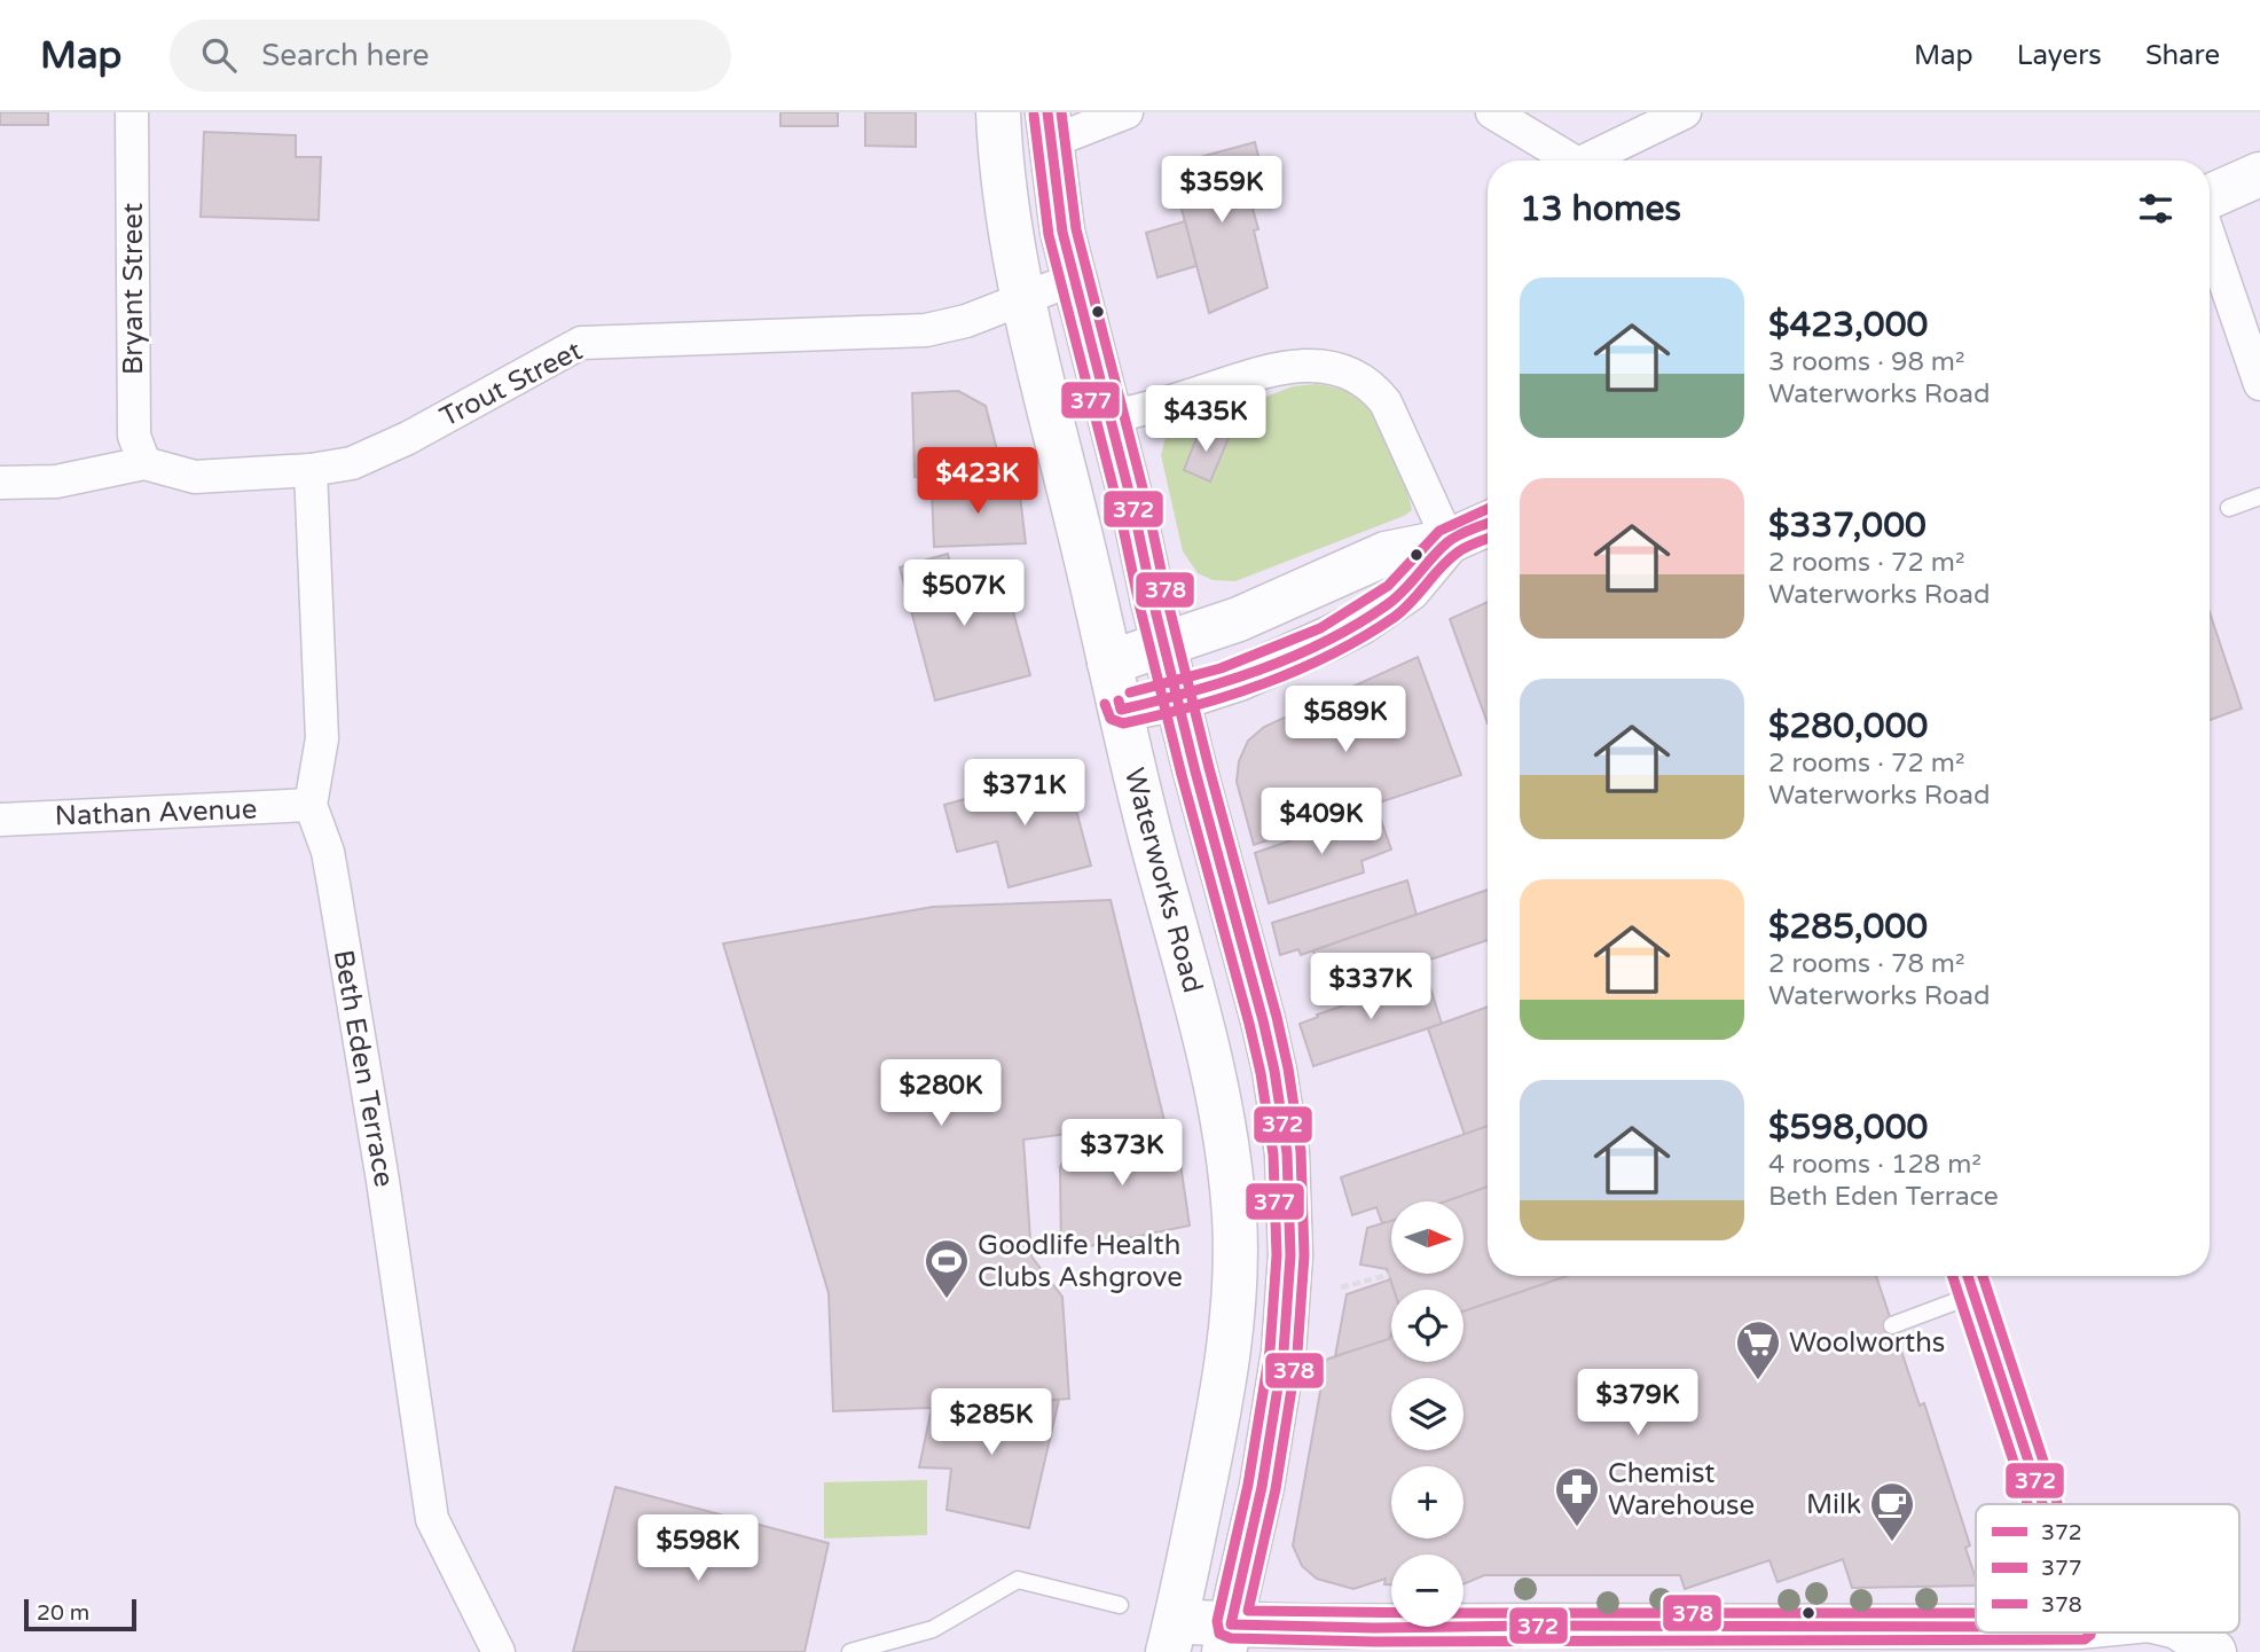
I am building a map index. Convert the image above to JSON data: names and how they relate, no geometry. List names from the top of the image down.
{
  "streets": {
    "main road": ["Waterworks Road"],
    "street": [
      "Bryant Street",
      "Trout Street",
      "Nathan Avenue",
      "Beth Eden Terrace"
    ]
  },
  "crossings": [
    ["Bryant Street", "Trout Street"],
    ["Trout Street", "Waterworks Road"],
    ["Trout Street", "Beth Eden Terrace"],
    ["Nathan Avenue", "Beth Eden Terrace"]
  ],
  "places": {
    "sports": ["Goodlife Health Clubs Ashgrove"],
    "supermarket": ["Woolworths"],
    "pharmacy": ["Chemist Warehouse"],
    "cafe": ["Milk"]
  },
  "lines": ["transit line 372", "transit line 378", "transit line 377"],
  "legend": ["372", "377", "378"],
  "scale_bar": "20 m",
  "north": "right",
  "page": {
    "header": "Map",
    "search": "Search here",
    "nav": ["Map", "Layers", "Share"],
    "price": [
      "$359K",
      "$435K",
      "$423K",
      "$507K",
      "$589K",
      "$371K",
      "$409K",
      "$337K",
      "$280K",
      "$373K",
      "$379K",
      "$285K",
      "$598K"
    ],
    "heading": "13 homes",
    "list": [
      {
        "name": "$423,000",
        "note": "3 rooms · 98 m² · Waterworks Road"
      },
      {
        "name": "$337,000",
        "note": "2 rooms · 72 m² · Waterworks Road"
      },
      {
        "name": "$280,000",
        "note": "2 rooms · 72 m² · Waterworks Road"
      },
      {
        "name": "$285,000",
        "note": "2 rooms · 78 m² · Waterworks Road"
      },
      {
        "name": "$598,000",
        "note": "4 rooms · 128 m² · Beth Eden Terrace"
      }
    ],
    "map_buttons": ["+", "−"],
    "scale": "20 m"
  }
}
